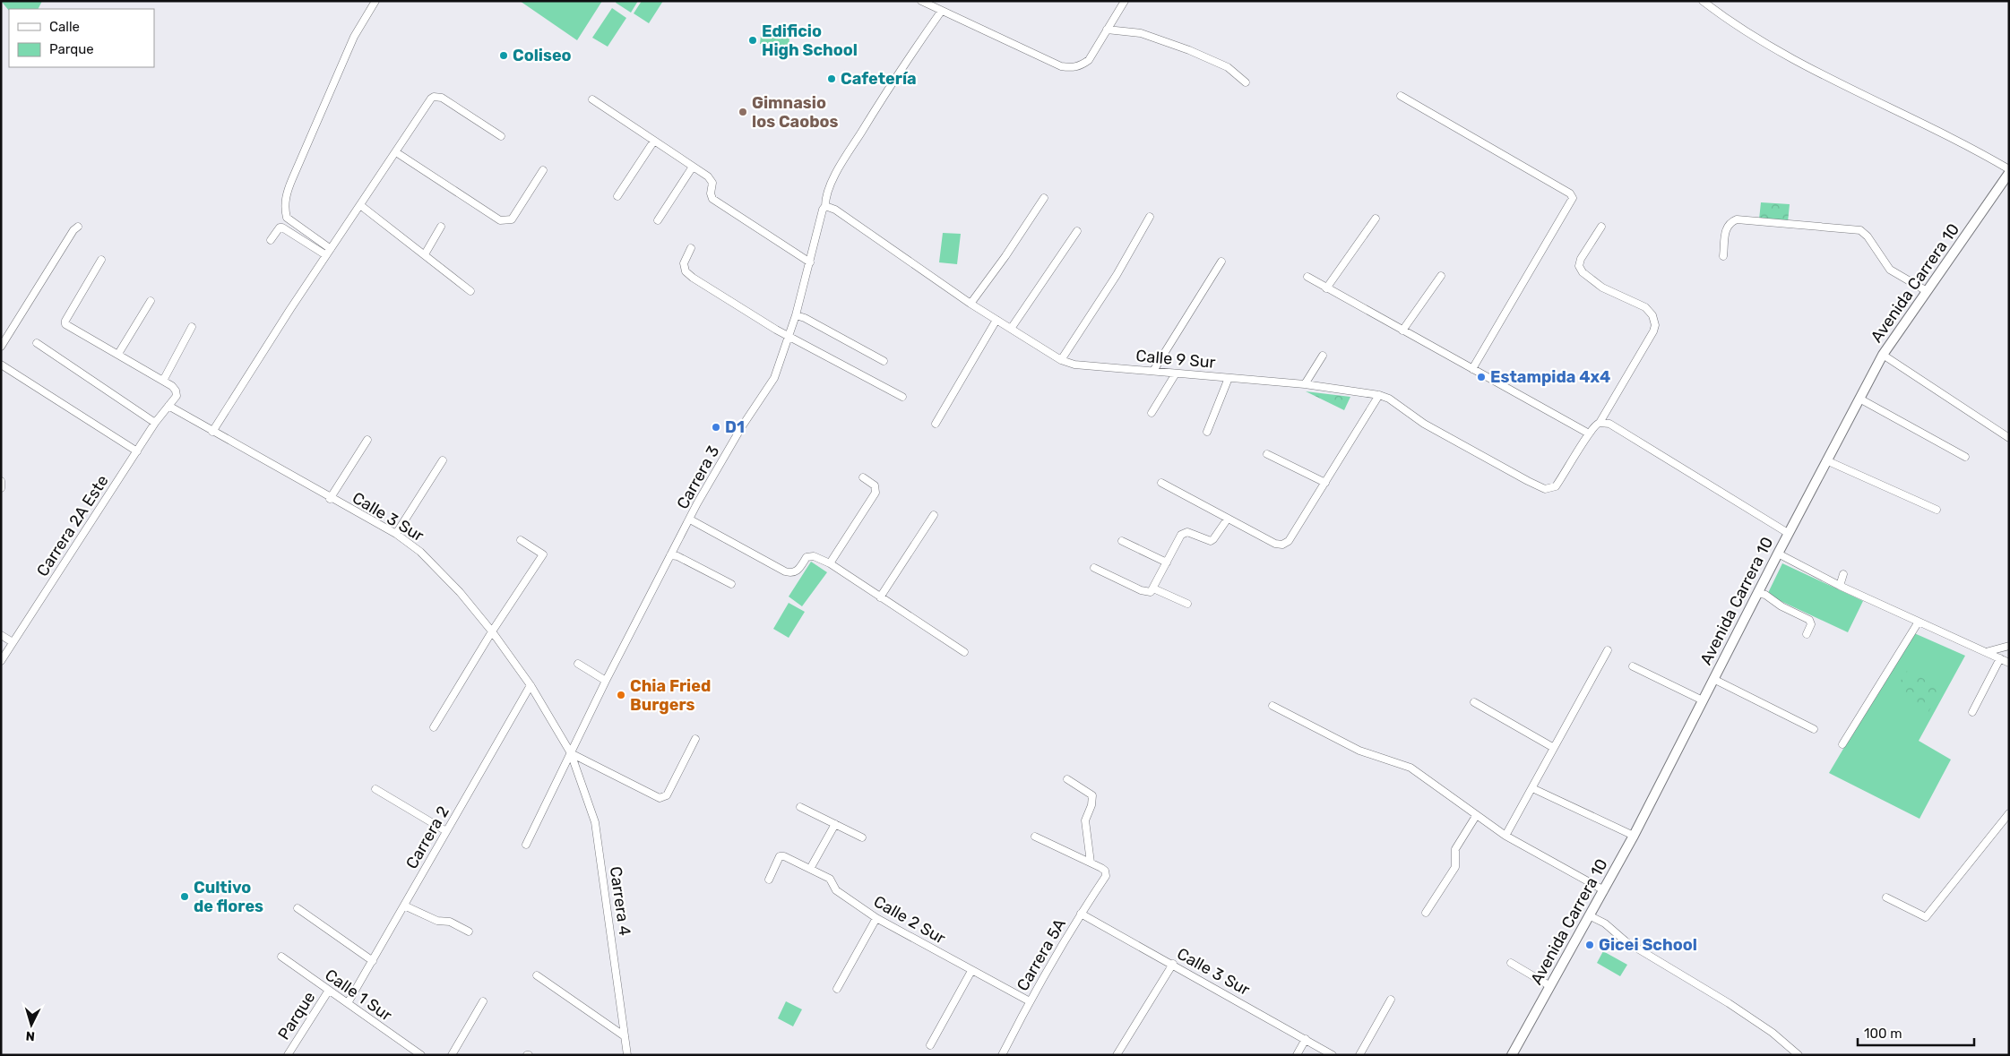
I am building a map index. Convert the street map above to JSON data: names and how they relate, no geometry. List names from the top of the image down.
{
  "streets": {
    "street": [
      "Avenida Carrera 10",
      "Calle 9 Sur",
      "Carrera 3",
      "Calle 3 Sur",
      "Carrera 2A Este",
      "Carrera 2",
      "Carrera 4",
      "Calle 2 Sur",
      "Carrera 5A",
      "Calle 1 Sur",
      "Parque"
    ]
  },
  "crossings": [
    ["Calle 9 Sur", "Carrera 3"],
    ["Carrera 3", "Calle 3 Sur"],
    ["Carrera 3", "Carrera 4"],
    ["Calle 3 Sur", "Carrera 2A Este"],
    ["Calle 3 Sur", "Carrera 2"],
    ["Calle 3 Sur", "Carrera 4"],
    ["Calle 3 Sur", "Carrera 5A"],
    ["Carrera 2", "Calle 1 Sur"],
    ["Calle 2 Sur", "Carrera 5A"],
    ["Calle 1 Sur", "Parque"]
  ],
  "places": [
    "Edificio High School",
    "Coliseo",
    "Cafetería",
    "Gimnasio los Caobos",
    "Estampida 4x4",
    "D1",
    "Chia Fried Burgers",
    "Cultivo de flores",
    "Gicei School"
  ],
  "legend": ["Calle", "Parque"],
  "scale_bar": "100 m",
  "north": "bottom"
}
